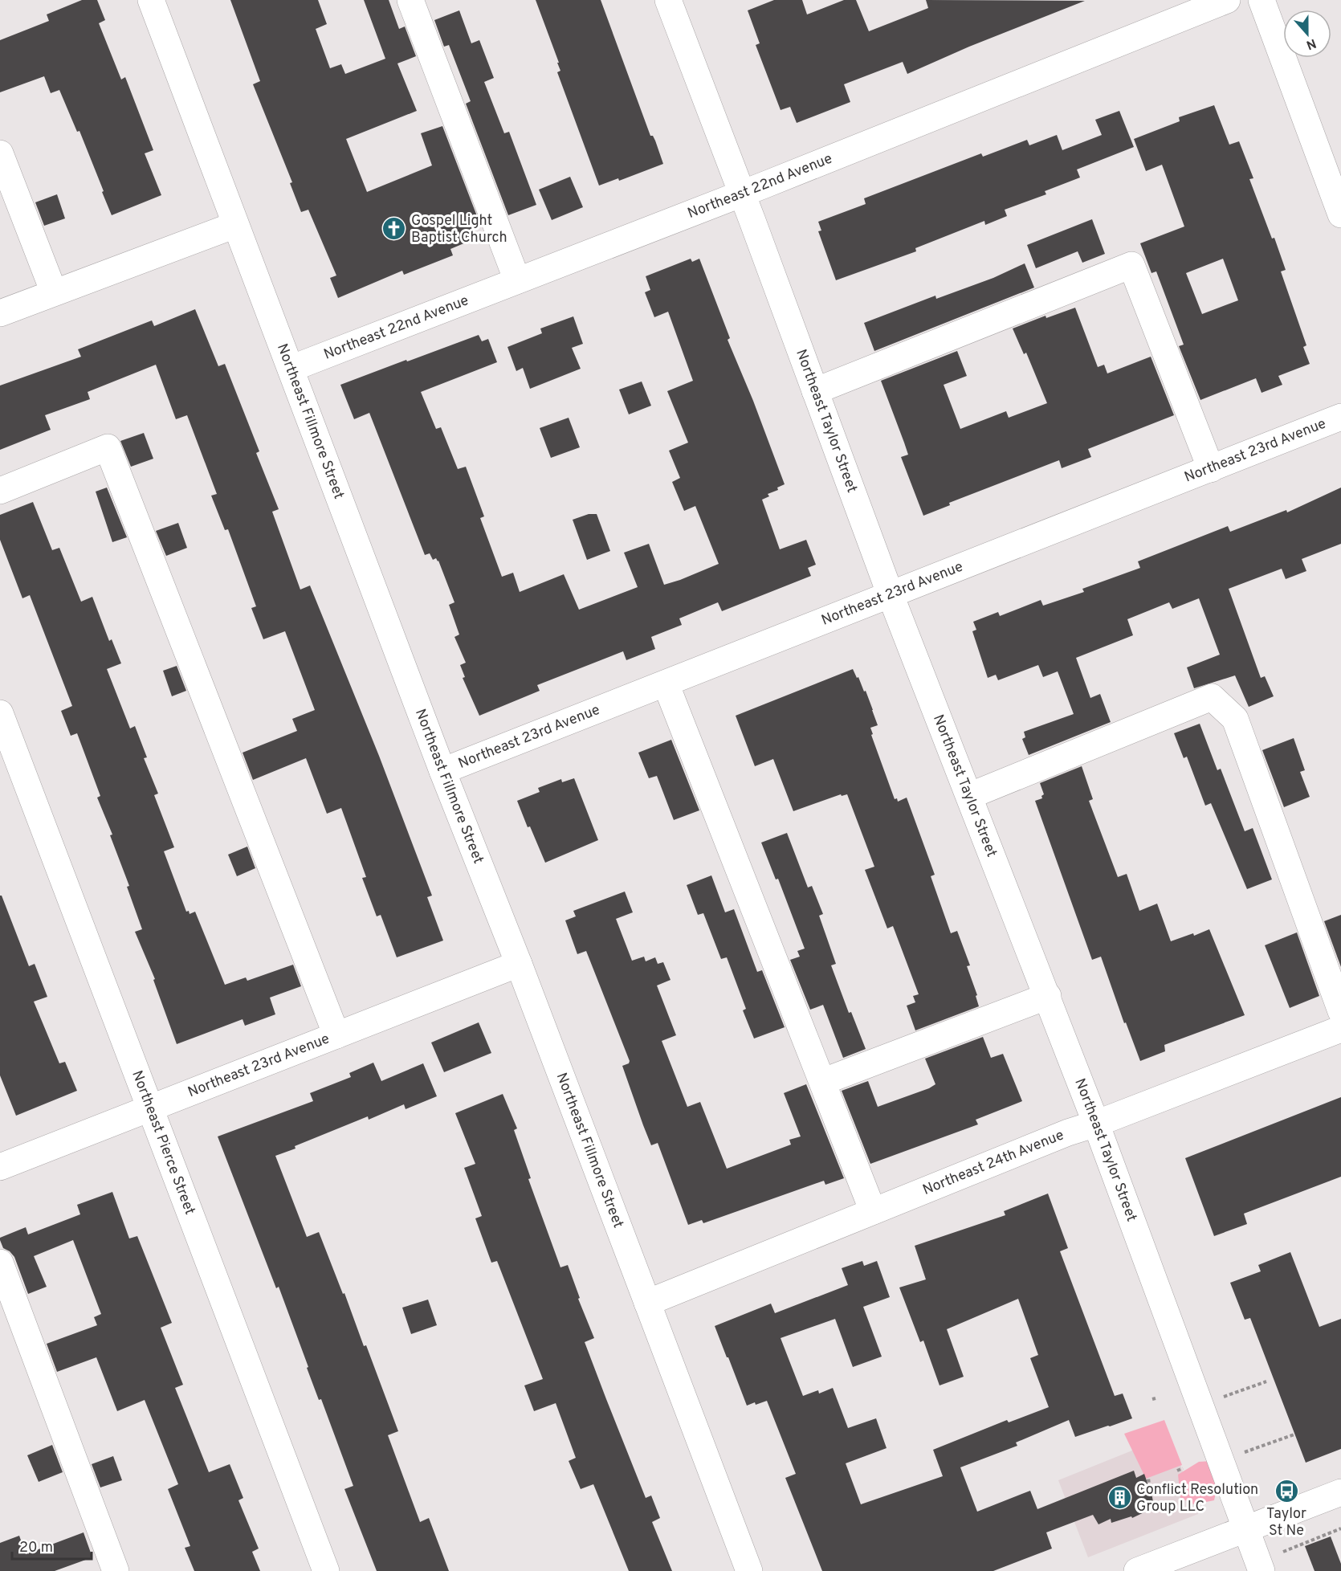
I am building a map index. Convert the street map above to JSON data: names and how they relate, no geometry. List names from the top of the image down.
{
  "streets": {
    "street": [
      "Northeast 22nd Avenue",
      "Northeast Fillmore Street",
      "Northeast Taylor Street",
      "Northeast 23rd Avenue",
      "Northeast Pierce Street",
      "Northeast 24th Avenue"
    ]
  },
  "crossings": [
    ["Northeast 22nd Avenue", "Northeast Fillmore Street"],
    ["Northeast 22nd Avenue", "Northeast Taylor Street"],
    ["Northeast Fillmore Street", "Northeast 23rd Avenue"],
    ["Northeast Fillmore Street", "Northeast 24th Avenue"],
    ["Northeast Taylor Street", "Northeast 23rd Avenue"],
    ["Northeast Taylor Street", "Northeast 24th Avenue"],
    ["Northeast 23rd Avenue", "Northeast Pierce Street"]
  ],
  "places": {
    "church": ["Gospel Light Baptist Church"],
    "bus stop": ["Taylor St Ne"],
    "building": ["Conflict Resolution Group LLC"]
  },
  "scale_bar": "20 m",
  "north": "bottom"
}
